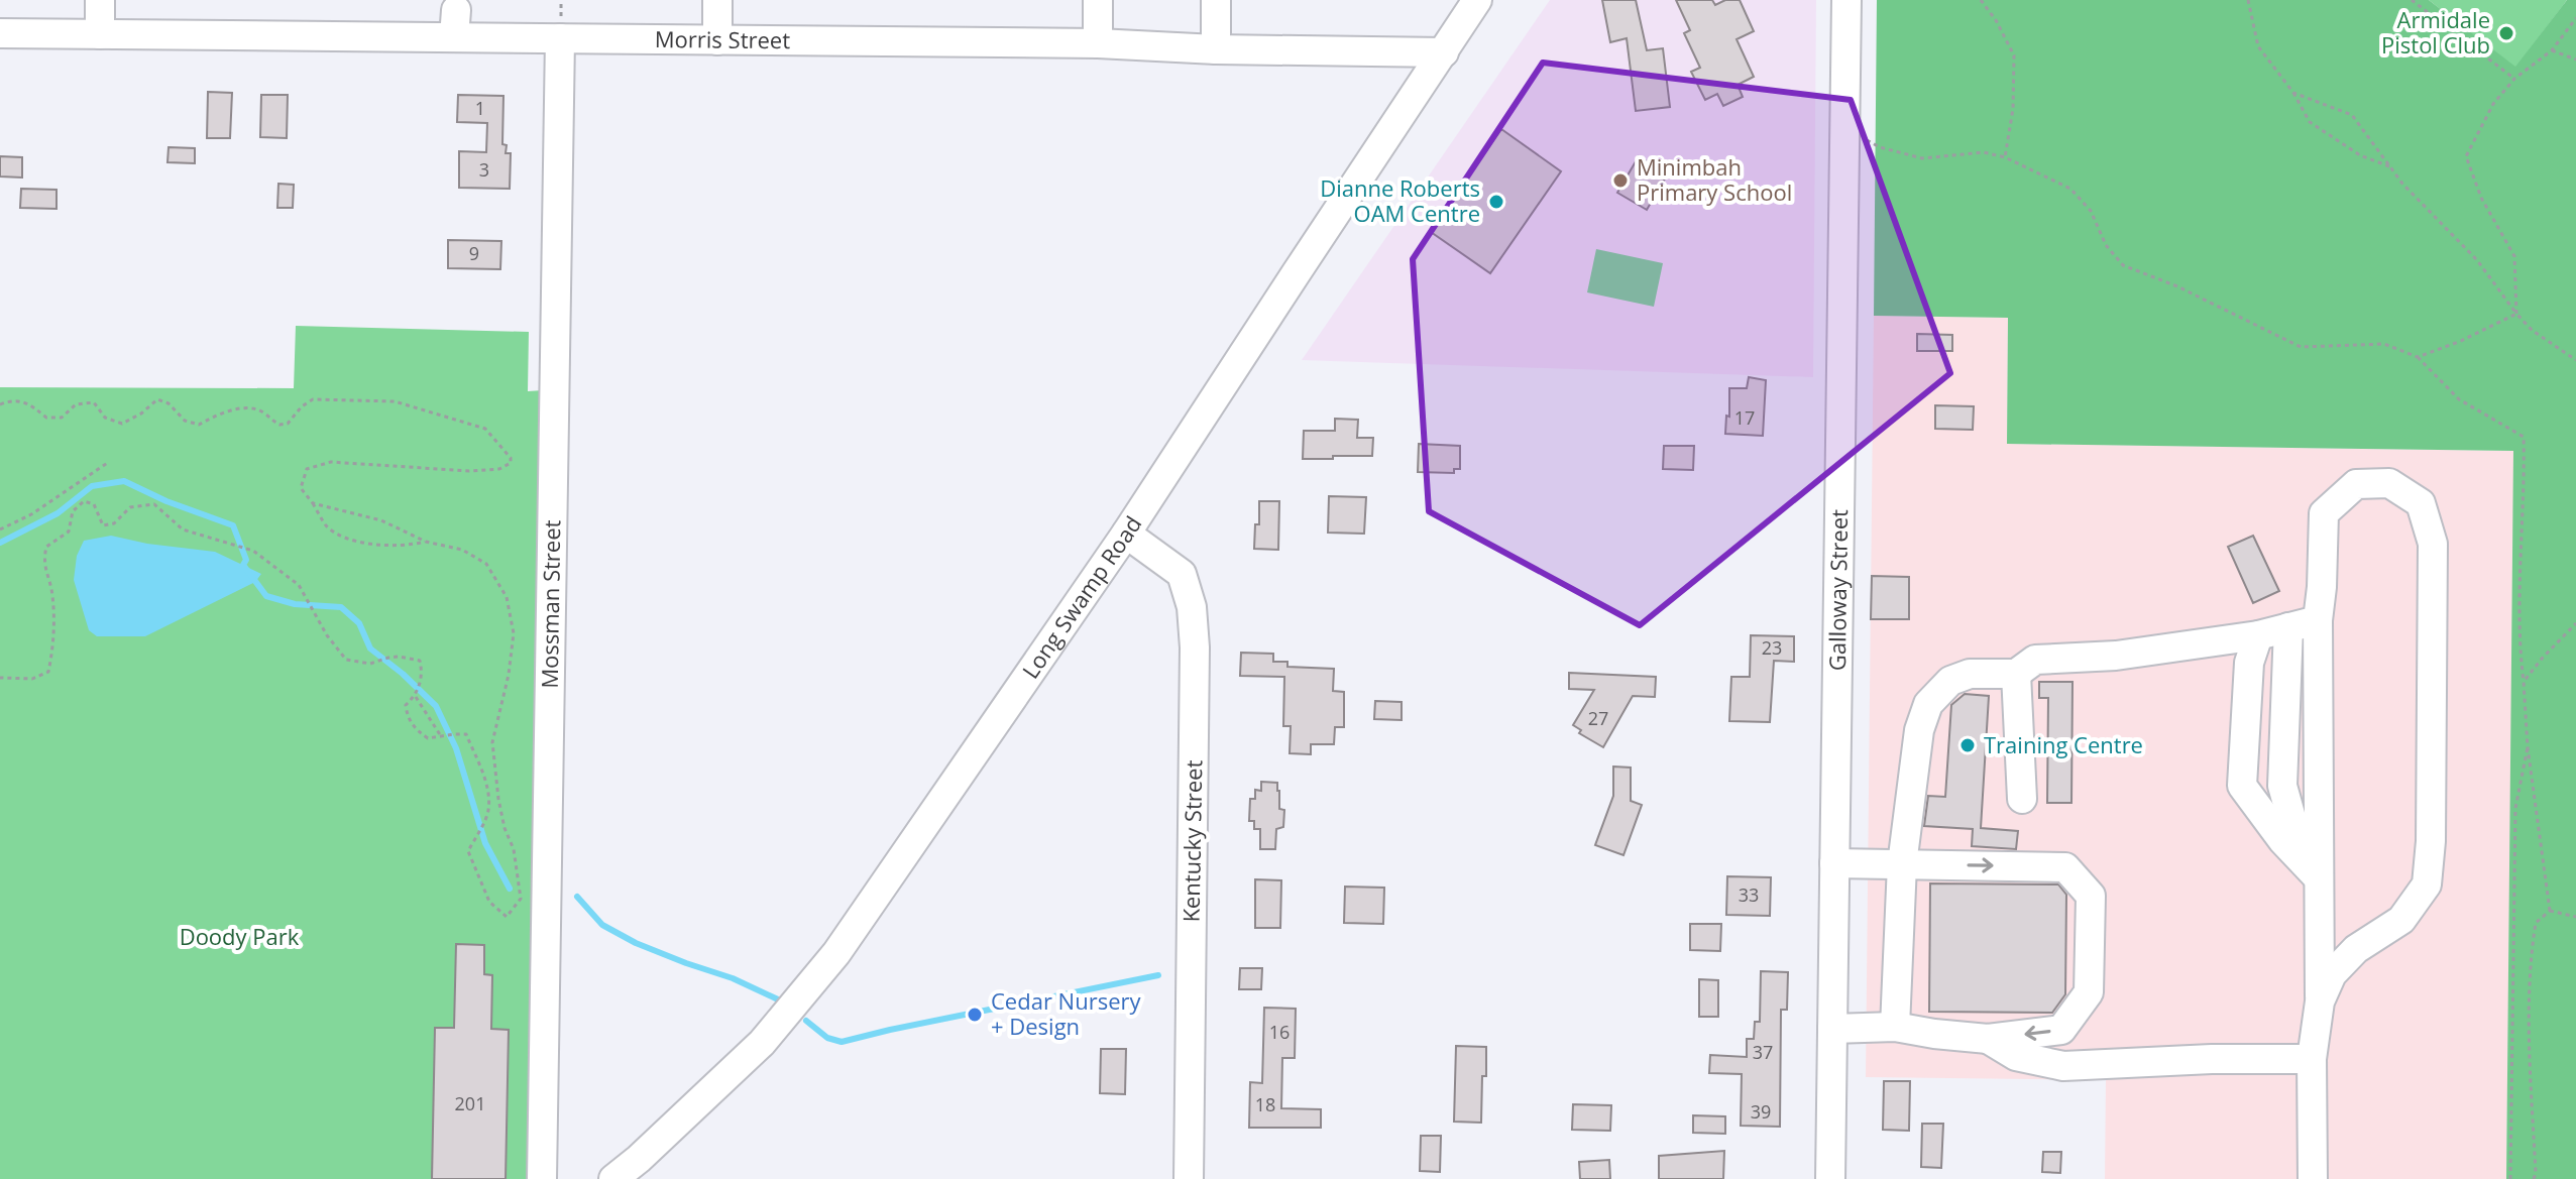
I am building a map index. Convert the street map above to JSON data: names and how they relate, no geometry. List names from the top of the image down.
{
  "streets": {
    "street": [
      "Morris Street",
      "Galloway Street",
      "Long Swamp Road",
      "Mossman Street",
      "Kentucky Street"
    ]
  },
  "crossings": [
    ["Morris Street", "Long Swamp Road"],
    ["Morris Street", "Mossman Street"],
    ["Long Swamp Road", "Kentucky Street"]
  ],
  "parks": ["Doody Park"],
  "places": [
    "Armidale Pistol Club",
    "Minimbah Primary School",
    "Dianne Roberts OAM Centre",
    "Training Centre",
    "Cedar Nursery + Design"
  ],
  "house_numbers": [
    "1",
    "3",
    "9",
    "17",
    "23",
    "27",
    "33",
    "16",
    "37",
    "201",
    "18",
    "39"
  ]
}
